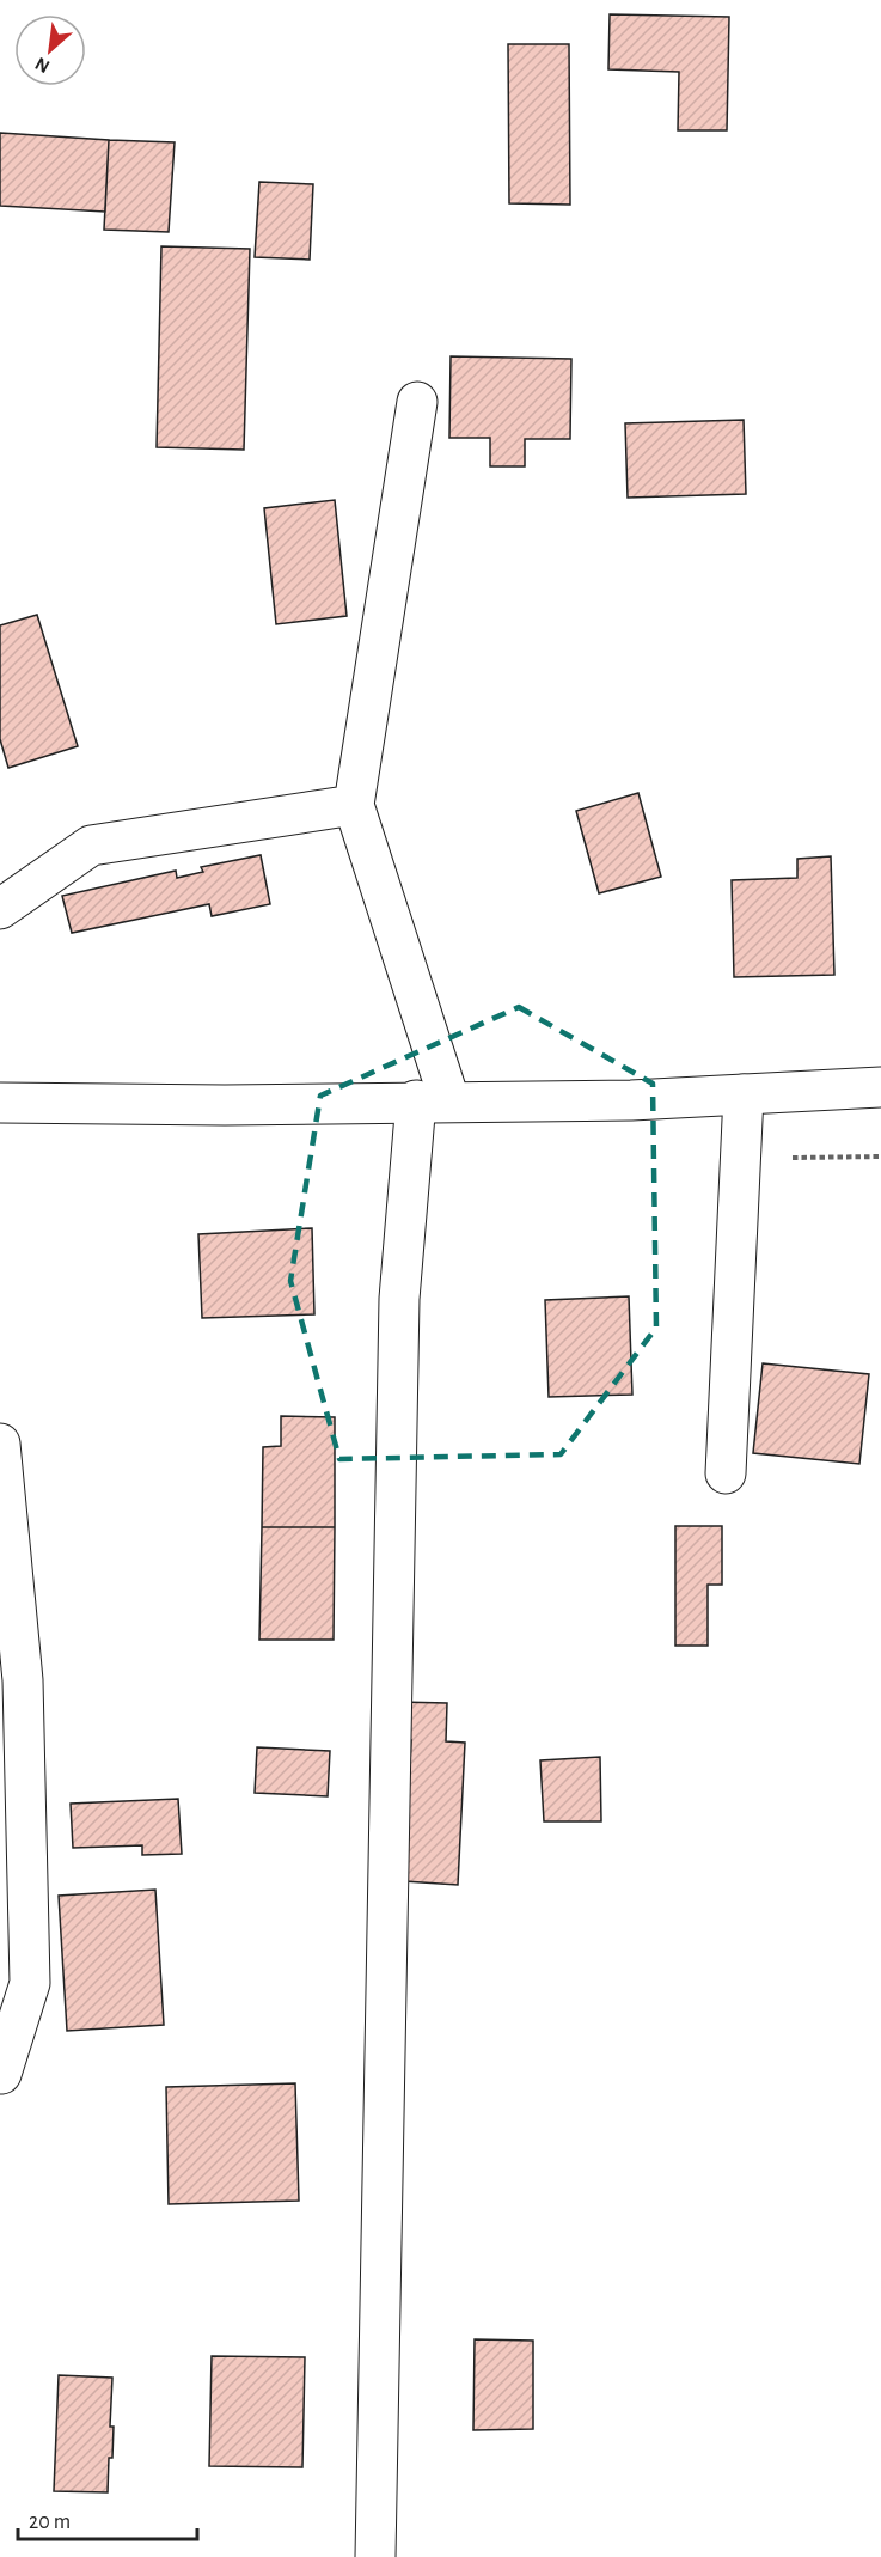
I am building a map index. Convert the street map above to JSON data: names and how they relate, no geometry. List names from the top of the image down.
{
  "scale_bar": "20 m",
  "north": "bottom left"
}
